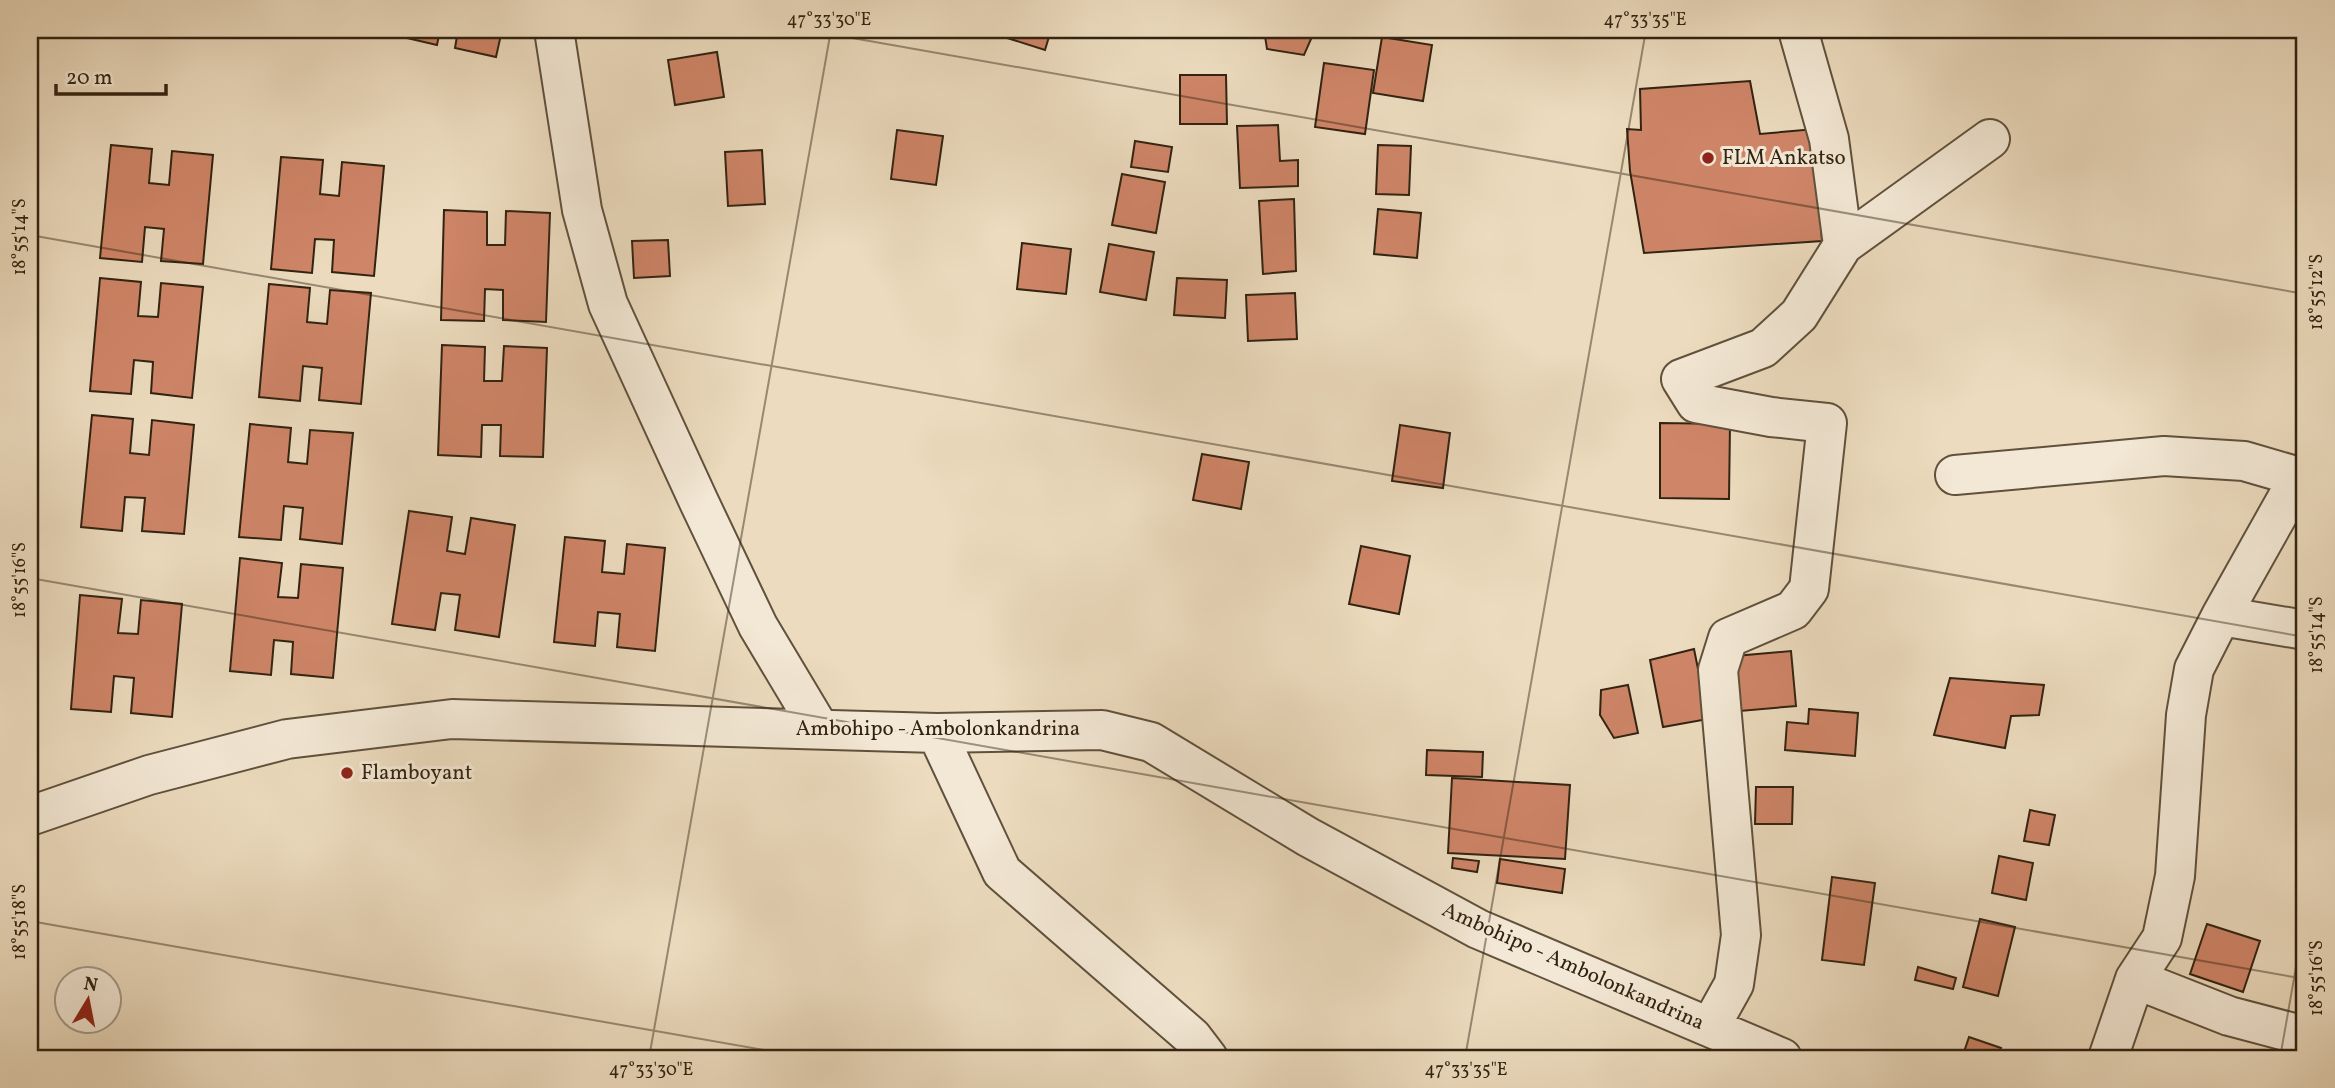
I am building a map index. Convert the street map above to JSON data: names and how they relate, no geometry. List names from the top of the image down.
{
  "streets": {
    "street": ["Ambohipo - Ambolonkandrina"]
  },
  "places": ["FLM Ankatso", "Flamboyant"],
  "scale_bar": "20 m",
  "north": "top",
  "coordinates": [
    "47°33'30\"E",
    "47°33'35\"E",
    "18°55'14\"S",
    "18°55'12\"S",
    "18°55'16\"S",
    "18°55'18\"S"
  ]
}
